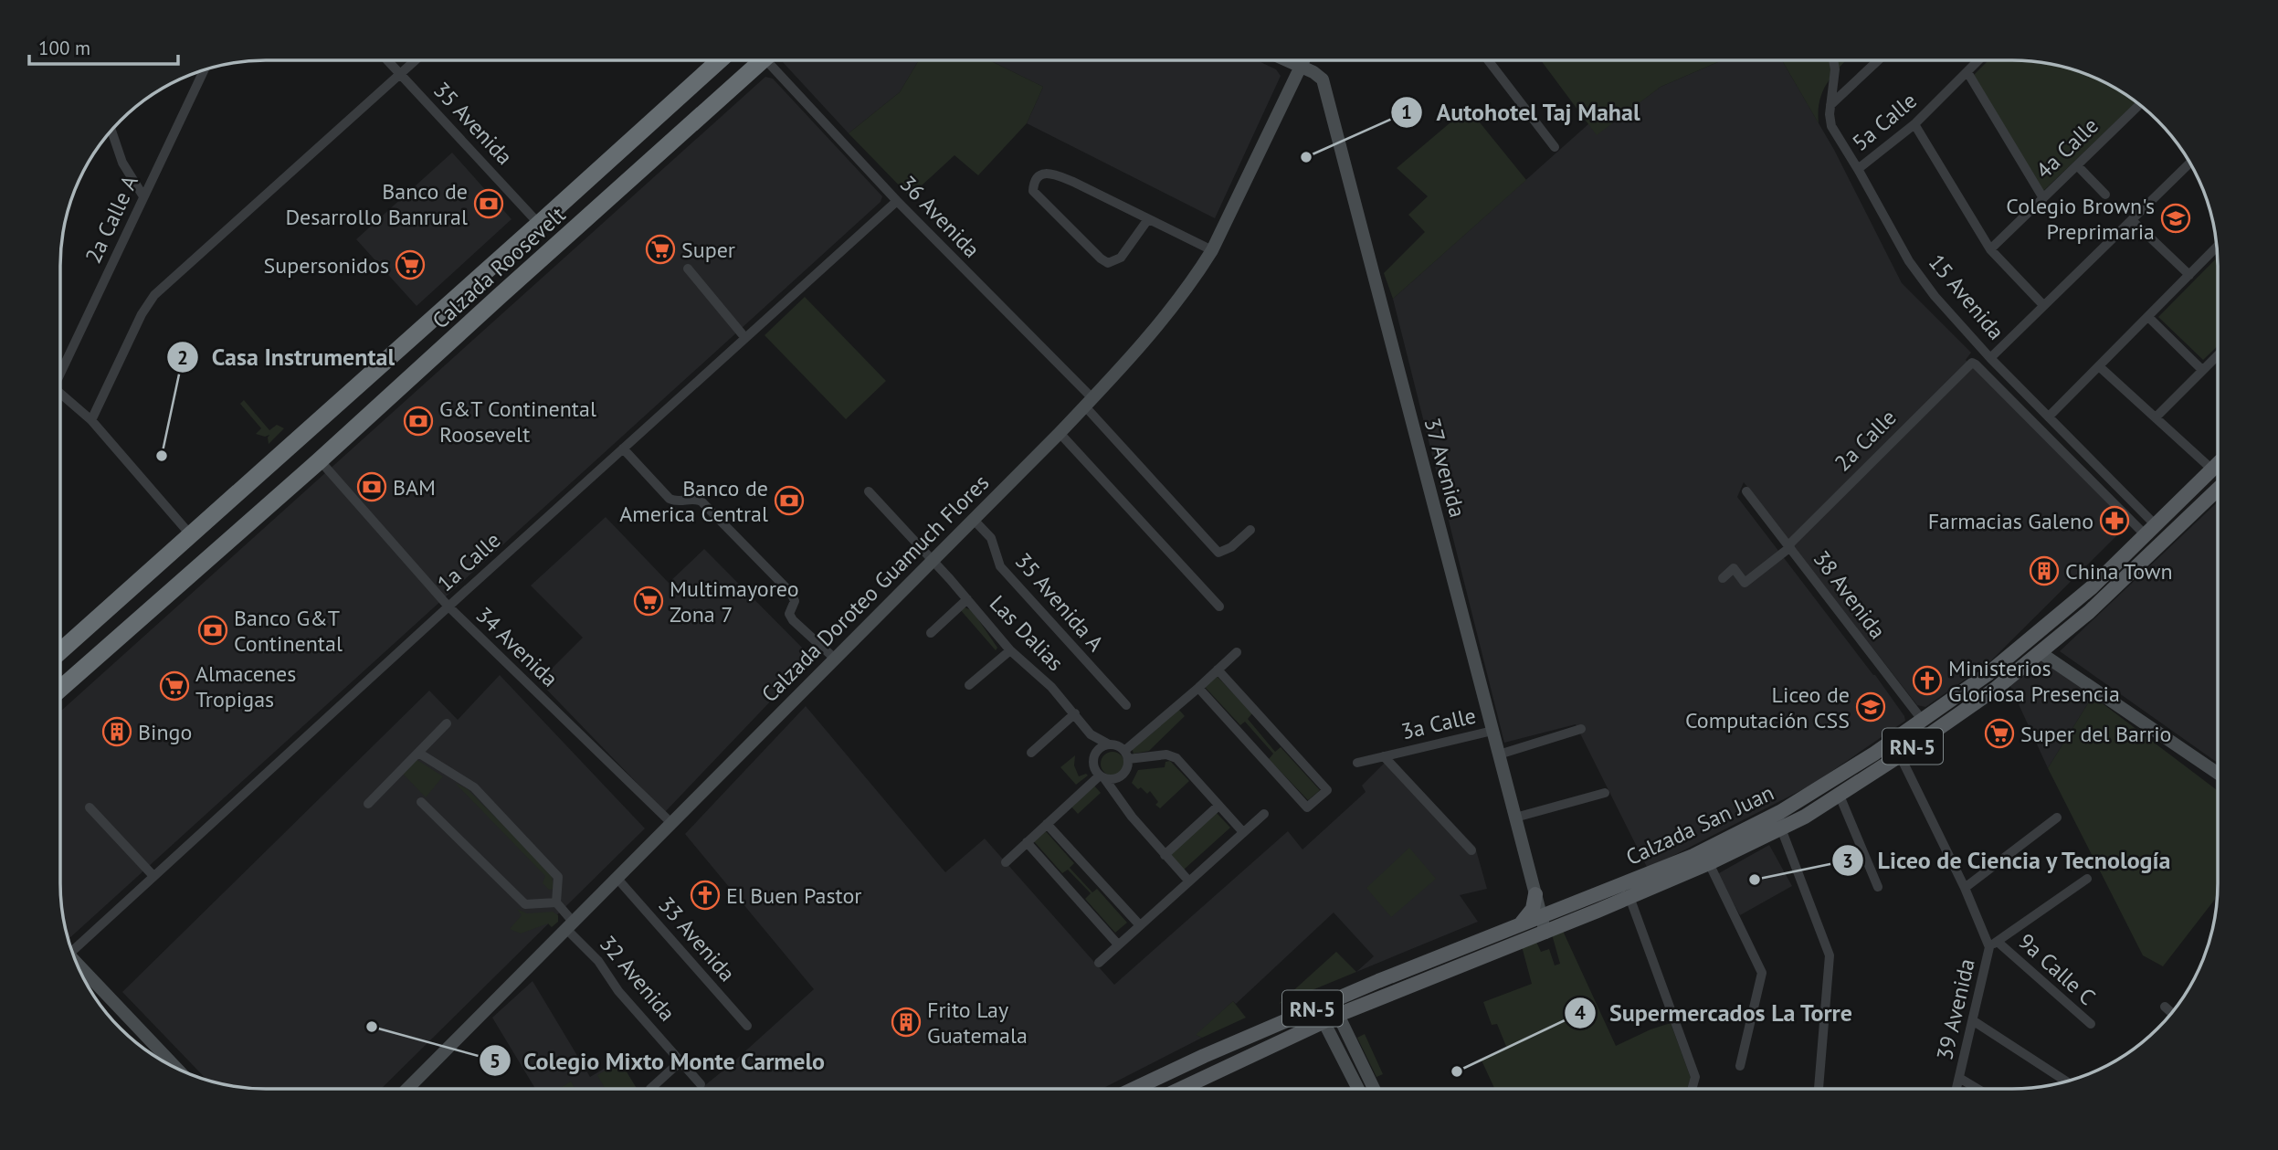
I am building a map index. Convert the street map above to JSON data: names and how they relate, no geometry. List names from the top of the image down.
{
  "streets": {
    "highway": ["Calzada Roosevelt"],
    "main road": ["RN-5", "Calzada San Juan"],
    "street": [
      "5a Calle",
      "35 Avenida",
      "4a Calle",
      "36 Avenida",
      "2a Calle A",
      "15 Avenida",
      "2a Calle",
      "37 Avenida",
      "1a Calle",
      "Calzada Doroteo Guamuch Flores",
      "38 Avenida",
      "35 Avenida A",
      "Las Dalias",
      "34 Avenida",
      "3a Calle",
      "33 Avenida",
      "9a Calle C",
      "32 Avenida",
      "39 Avenida"
    ]
  },
  "crossings": [
    ["5a Calle", "15 Avenida"],
    ["35 Avenida", "Calzada Roosevelt"],
    ["36 Avenida", "1a Calle"],
    ["36 Avenida", "Calzada Doroteo Guamuch Flores"],
    ["Calzada Roosevelt", "34 Avenida"],
    ["15 Avenida", "2a Calle"],
    ["15 Avenida", "Calzada San Juan"],
    ["2a Calle", "38 Avenida"],
    ["2a Calle", "Calzada San Juan"],
    ["37 Avenida", "Calzada Doroteo Guamuch Flores"],
    ["37 Avenida", "3a Calle"],
    ["37 Avenida", "Calzada San Juan"],
    ["1a Calle", "34 Avenida"],
    ["Calzada Doroteo Guamuch Flores", "35 Avenida A"],
    ["Calzada Doroteo Guamuch Flores", "Las Dalias"],
    ["Calzada Doroteo Guamuch Flores", "34 Avenida"],
    ["Calzada Doroteo Guamuch Flores", "33 Avenida"],
    ["Calzada Doroteo Guamuch Flores", "32 Avenida"],
    ["38 Avenida", "Calzada San Juan"],
    ["Calzada San Juan", "39 Avenida"],
    ["9a Calle C", "39 Avenida"]
  ],
  "places": {
    "other": [
      "Autohotel Taj Mahal",
      "Casa Instrumental",
      "Liceo de Ciencia y Tecnología",
      "Colegio Mixto Monte Carmelo",
      "Supermercados La Torre"
    ],
    "bank": [
      "Banco de Desarrollo Banrural",
      "G&T Continental Roosevelt",
      "BAM",
      "Banco de America Central",
      "Banco G&T Continental"
    ],
    "school or university": ["Colegio Brown's Preprimaria", "Liceo de Computación CSS"],
    "supermarket": [
      "Super",
      "Supersonidos",
      "Multimayoreo Zona 7",
      "Almacenes Tropigas",
      "Super del Barrio"
    ],
    "pharmacy": ["Farmacias Galeno"],
    "building": ["China Town", "Bingo", "Frito Lay Guatemala"],
    "church": ["Ministerios Gloriosa Presencia", "El Buen Pastor"]
  },
  "scale_bar": "100 m"
}
